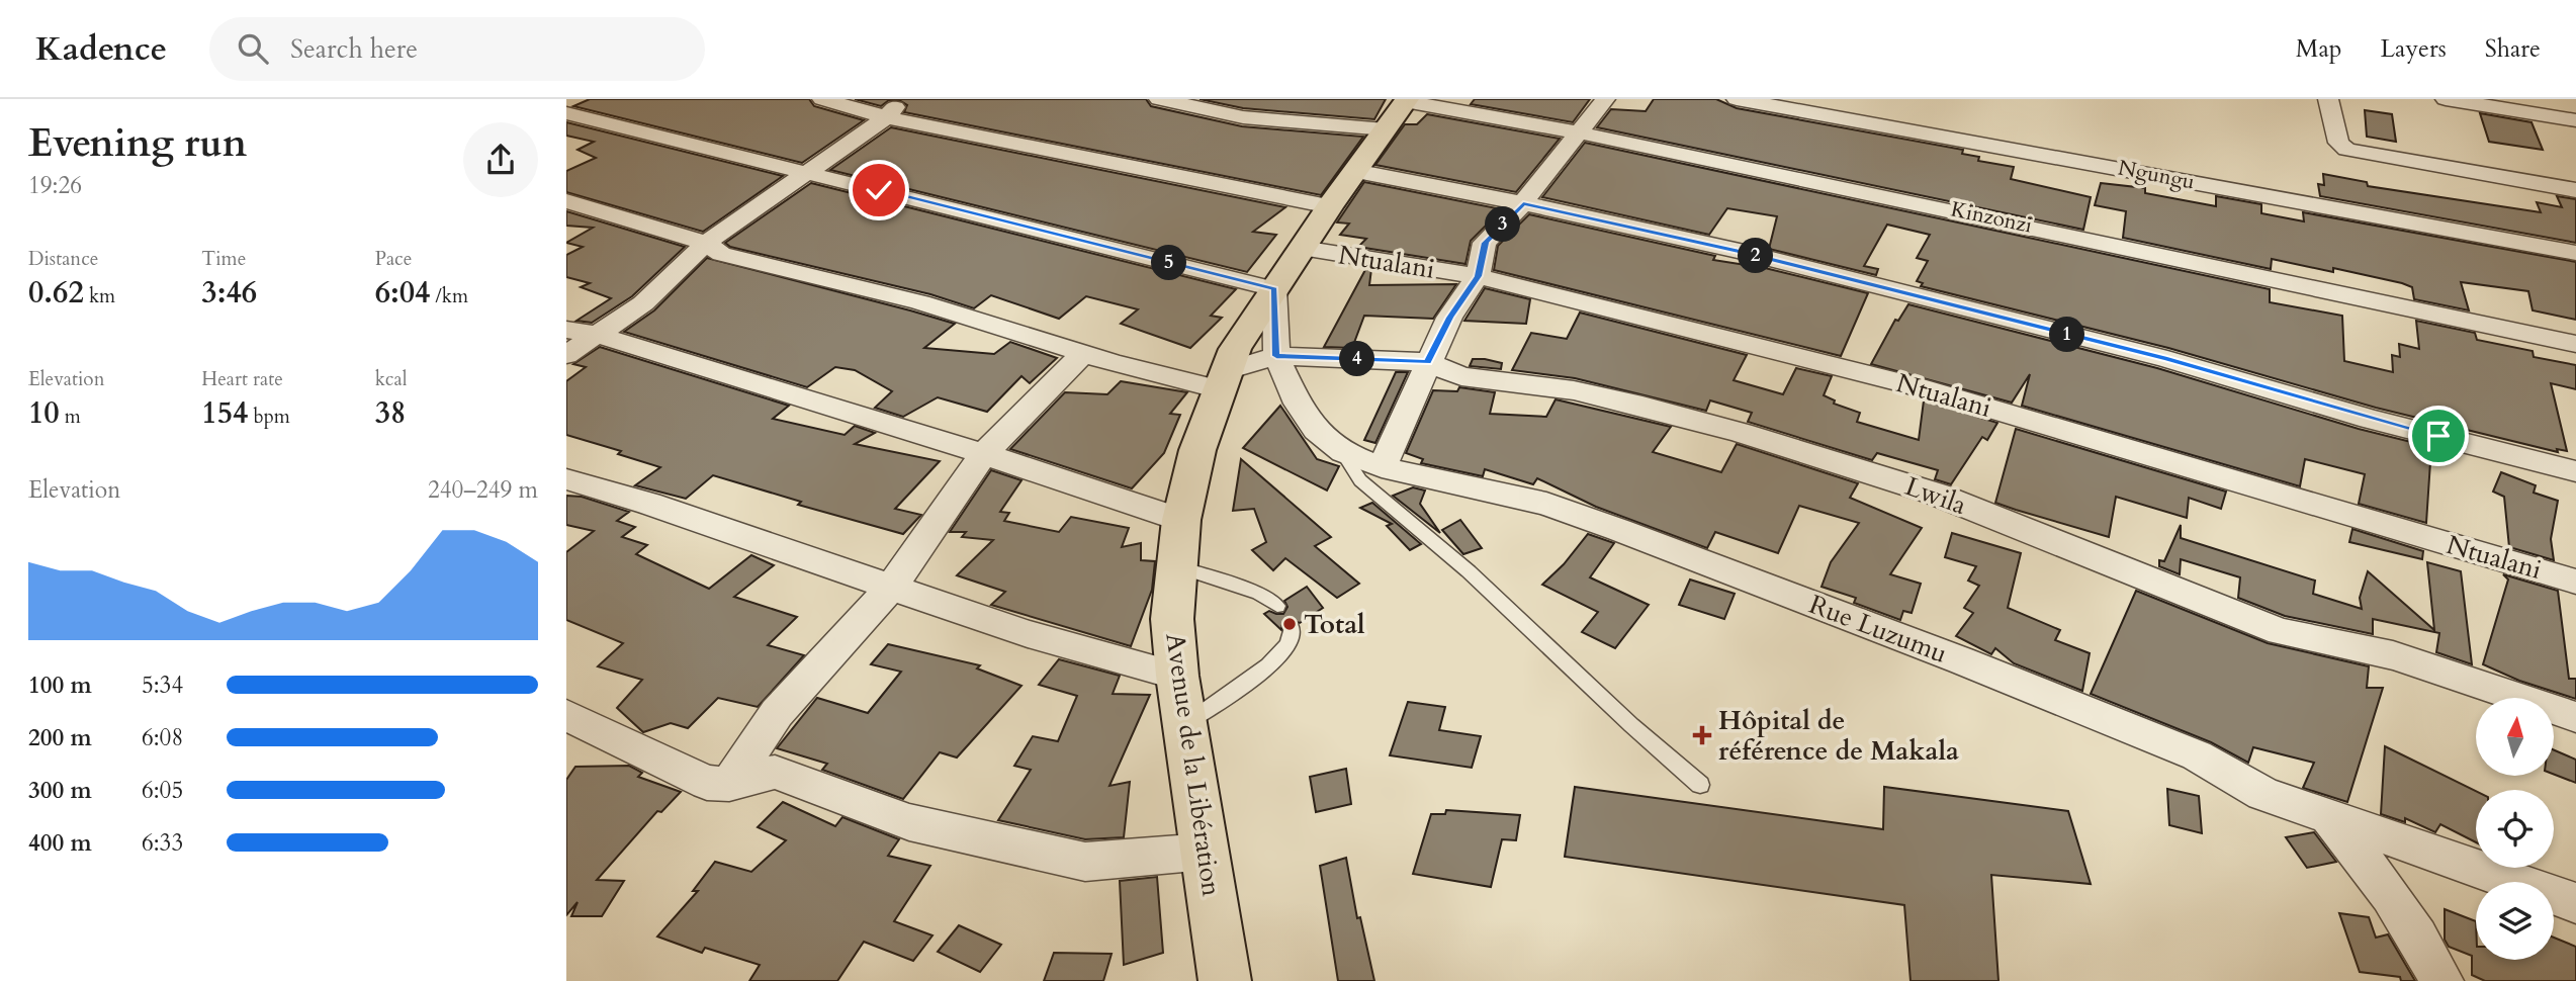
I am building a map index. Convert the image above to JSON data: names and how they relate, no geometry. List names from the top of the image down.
{
  "streets": {
    "highway": ["Avenue de la Libération"],
    "street": [
      "Ngungu",
      "Kinzonzi",
      "Ntualani",
      "Lwila",
      "Rue Luzumu"
    ]
  },
  "crossings": [
    ["Kinzonzi", "Avenue de la Libération"],
    ["Ntualani", "Avenue de la Libération"],
    ["Lwila", "Rue Luzumu"],
    ["Lwila", "Avenue de la Libération"],
    ["Rue Luzumu", "Avenue de la Libération"]
  ],
  "places": {
    "other": ["Total"],
    "health": ["Hôpital de référence de Makala"]
  },
  "north": "top",
  "page": {
    "header": "Kadence",
    "search": "Search here",
    "nav": ["Map", "Layers", "Share"],
    "heading": ["Evening run", "19:26"],
    "pins": [
      "3",
      "2",
      "5",
      "1",
      "4"
    ],
    "stats": [
      ["Distance", "0.62 km"],
      ["Time", "3:46"],
      ["Pace", "6:04 /km"],
      ["Elevation", "10 m"],
      ["Heart rate", "154 bpm"],
      ["kcal", "38"]
    ],
    "chart": ["Elevation", "240–249 m"],
    "list": [
      {
        "name": "100 m",
        "note": "5:34"
      },
      {
        "name": "200 m",
        "note": "6:08"
      },
      {
        "name": "300 m",
        "note": "6:05"
      },
      {
        "name": "400 m",
        "note": "6:33"
      }
    ]
  }
}
